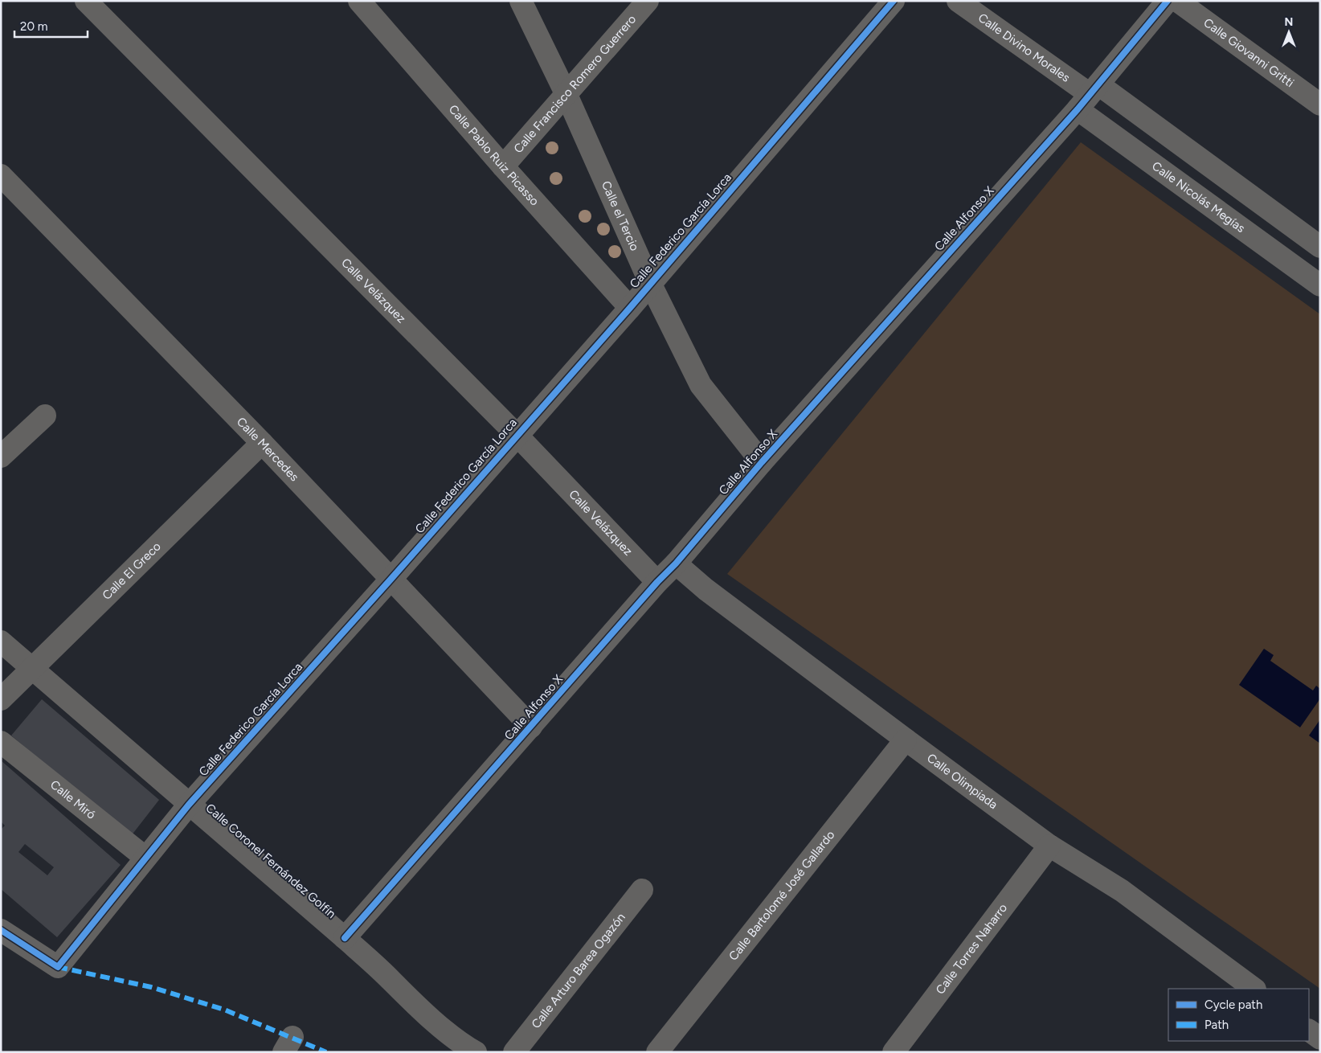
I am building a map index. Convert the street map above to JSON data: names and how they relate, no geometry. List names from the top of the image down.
{
  "streets": {
    "street": [
      "Calle Divino Morales",
      "Calle Giovanni Gritti",
      "Calle Francisco Romero Guerrero",
      "Calle Pablo Ruiz Picasso",
      "Calle Nicolás Megías",
      "Calle el Tercio",
      "Calle Alfonso X",
      "Calle Federico García Lorca",
      "Calle Velázquez",
      "Calle Mercedes",
      "Calle El Greco",
      "Calle Olimpiada",
      "Calle Miró",
      "Calle Coronel Fernández Golfín",
      "Calle Bartolomé José Gallardo",
      "Calle Torres Naharro",
      "Calle Arturo Barea Ogazón"
    ]
  },
  "crossings": [
    ["Calle Divino Morales", "Calle Nicolás Megías"],
    ["Calle Divino Morales", "Calle Alfonso X"],
    ["Calle Francisco Romero Guerrero", "Calle Pablo Ruiz Picasso"],
    ["Calle Francisco Romero Guerrero", "Calle el Tercio"],
    ["Calle Pablo Ruiz Picasso", "Calle Federico García Lorca"],
    ["Calle Nicolás Megías", "Calle Alfonso X"],
    ["Calle el Tercio", "Calle Alfonso X"],
    ["Calle el Tercio", "Calle Federico García Lorca"],
    ["Calle Alfonso X", "Calle Velázquez"],
    ["Calle Alfonso X", "Calle Mercedes"],
    ["Calle Alfonso X", "Calle Olimpiada"],
    ["Calle Alfonso X", "Calle Coronel Fernández Golfín"],
    ["Calle Federico García Lorca", "Calle Velázquez"],
    ["Calle Federico García Lorca", "Calle Mercedes"],
    ["Calle Federico García Lorca", "Calle Miró"],
    ["Calle Federico García Lorca", "Calle Coronel Fernández Golfín"],
    ["Calle Mercedes", "Calle El Greco"],
    ["Calle El Greco", "Calle Coronel Fernández Golfín"],
    ["Calle Olimpiada", "Calle Bartolomé José Gallardo"],
    ["Calle Olimpiada", "Calle Torres Naharro"]
  ],
  "legend": ["Cycle path", "Path"],
  "scale_bar": "20 m",
  "north": "top"
}
